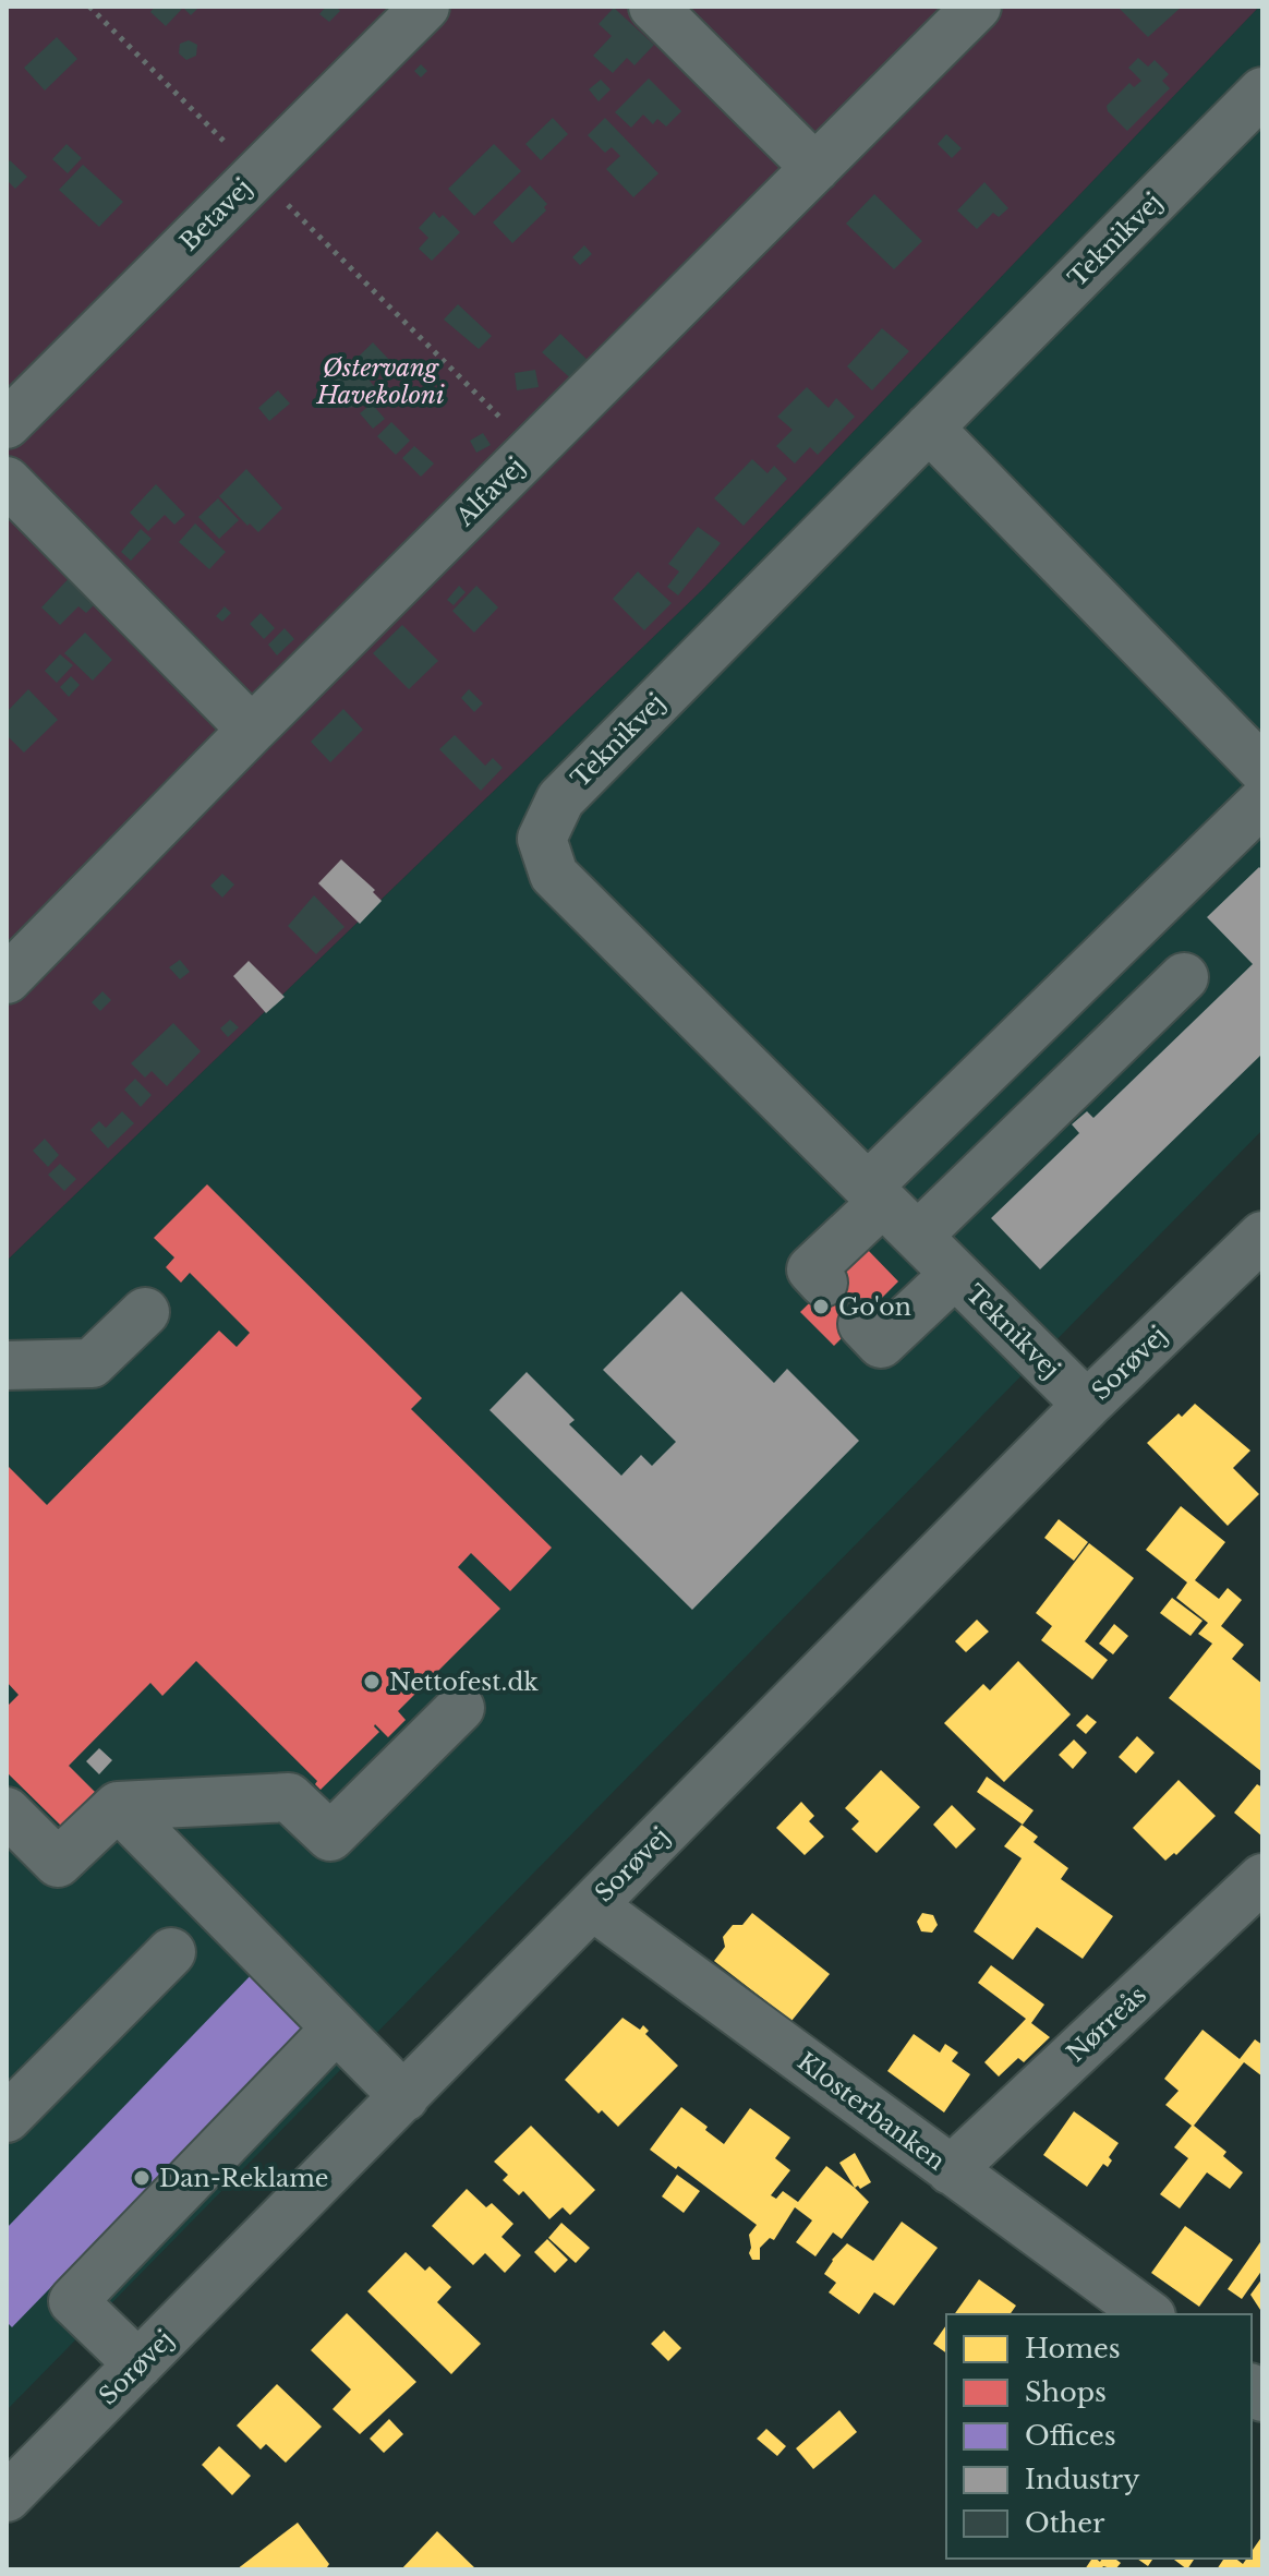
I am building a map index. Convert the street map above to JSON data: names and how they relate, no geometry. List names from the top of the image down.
{
  "streets": {
    "street": [
      "Betavej",
      "Teknikvej",
      "Alfavej",
      "Sorøvej",
      "Nørreås",
      "Klosterbanken"
    ]
  },
  "crossings": [
    ["Teknikvej", "Sorøvej"],
    ["Sorøvej", "Klosterbanken"],
    ["Nørreås", "Klosterbanken"]
  ],
  "parks": ["Østervang Havekoloni"],
  "places": ["Go'on", "Nettofest.dk", "Dan-Reklame"],
  "legend": [
    "Homes",
    "Shops",
    "Offices",
    "Industry",
    "Other"
  ]
}
